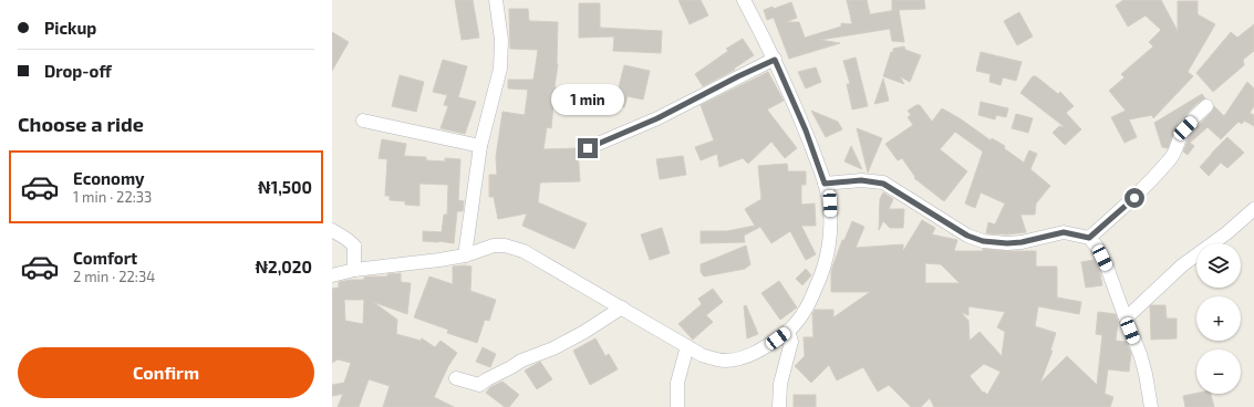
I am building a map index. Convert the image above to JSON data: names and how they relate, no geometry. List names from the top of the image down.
{
  "page": {
    "banner": ["Pickup", "Drop-off"],
    "bubble": "1 min",
    "heading": "Choose a ride",
    "list": [
      {
        "name": "Economy",
        "note": "1 min · 22:33",
        "value": "₦1,500"
      },
      {
        "name": "Comfort",
        "note": "2 min · 22:34",
        "value": "₦2,020"
      }
    ],
    "map_buttons": ["+", "−"],
    "buttons": "Confirm"
  }
}
